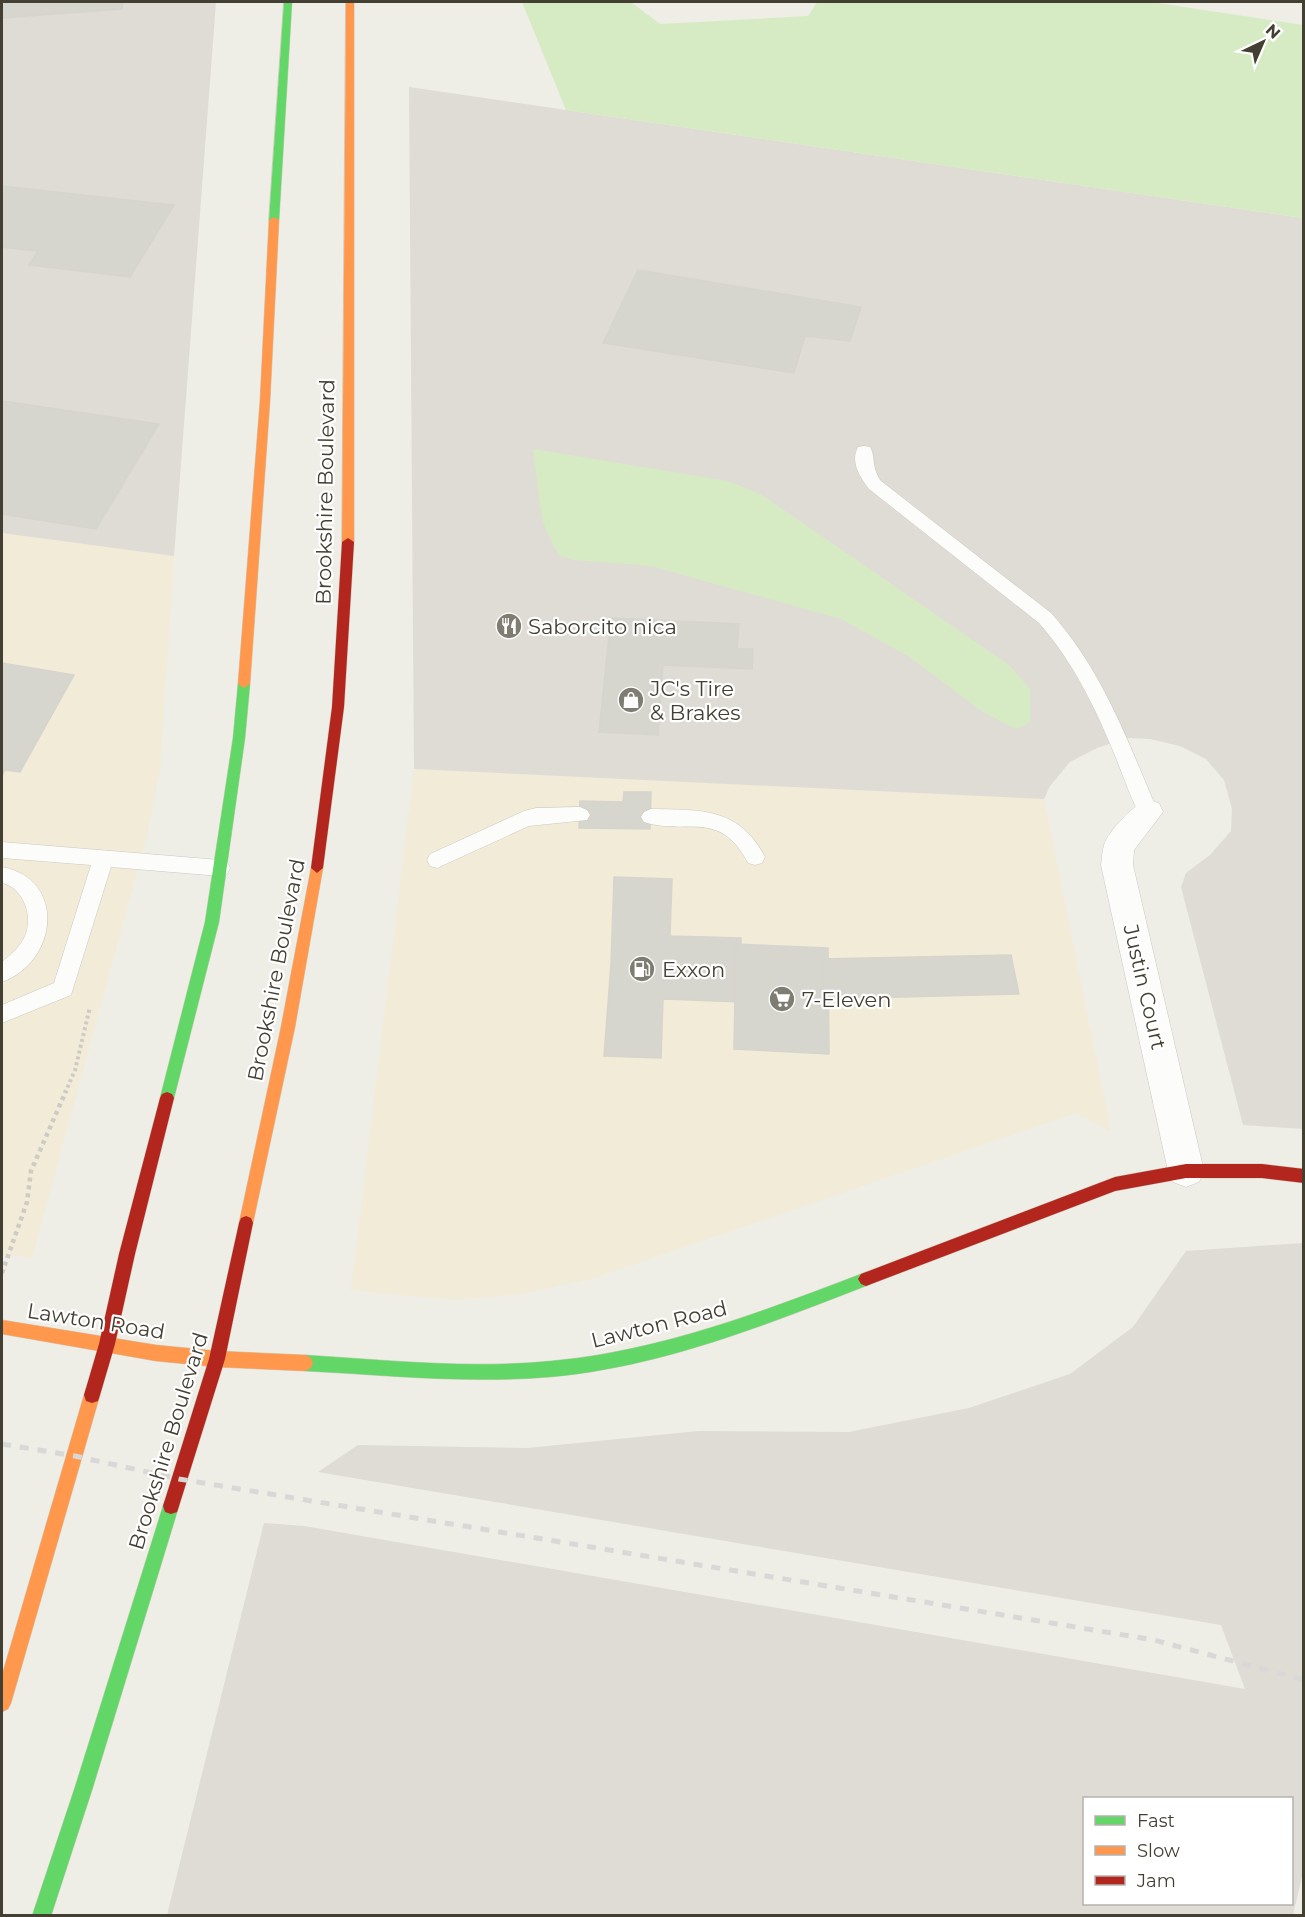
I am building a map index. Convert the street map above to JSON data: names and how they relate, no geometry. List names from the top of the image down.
{
  "streets": {
    "main road": ["Brookshire Boulevard", "Lawton Road"],
    "street": ["Justin Court"]
  },
  "crossings": [
    ["Brookshire Boulevard", "Lawton Road"],
    ["Justin Court", "Lawton Road"]
  ],
  "places": {
    "restaurant": ["Saborcito nica"],
    "shop": ["JC's Tire & Brakes"],
    "fuel station": ["Exxon"],
    "supermarket": ["7-Eleven"]
  },
  "legend": ["Fast", "Slow", "Jam"],
  "north": "top right"
}
